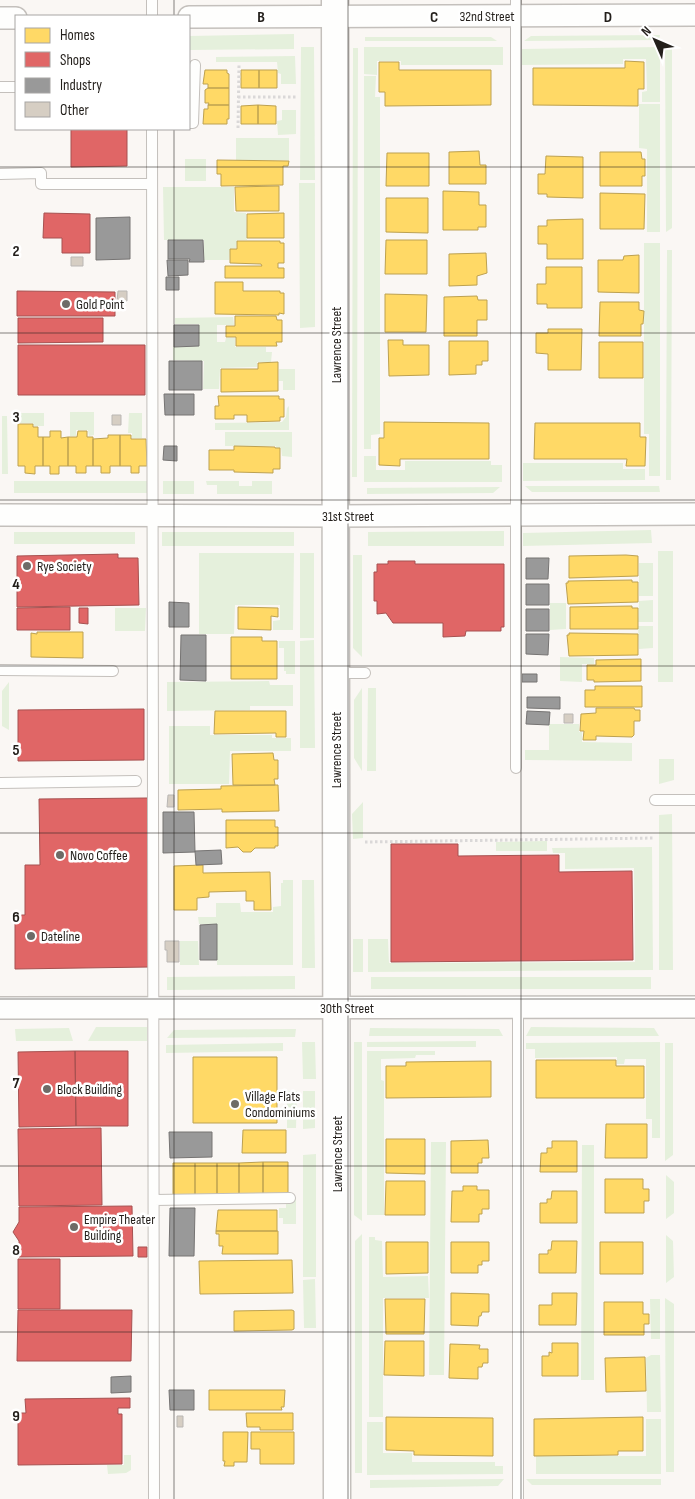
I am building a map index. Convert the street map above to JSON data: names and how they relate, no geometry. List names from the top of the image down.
{
  "streets": {
    "street": [
      "32nd Street",
      "Lawrence Street",
      "31st Street",
      "30th Street"
    ]
  },
  "crossings": [
    ["32nd Street", "Lawrence Street"],
    ["Lawrence Street", "31st Street"],
    ["Lawrence Street", "30th Street"]
  ],
  "places": [
    "Gold Point",
    "Rye Society",
    "Novo Coffee",
    "Dateline",
    "Block Building",
    "Village Flats Condominiums",
    "Empire Theater Building"
  ],
  "legend": [
    "Homes",
    "Shops",
    "Industry",
    "Other"
  ],
  "north": "top left",
  "grid": {
    "columns": ["B", "C", "D"],
    "rows": [
      "2",
      "3",
      "4",
      "5",
      "6",
      "7",
      "8",
      "9"
    ]
  }
}
